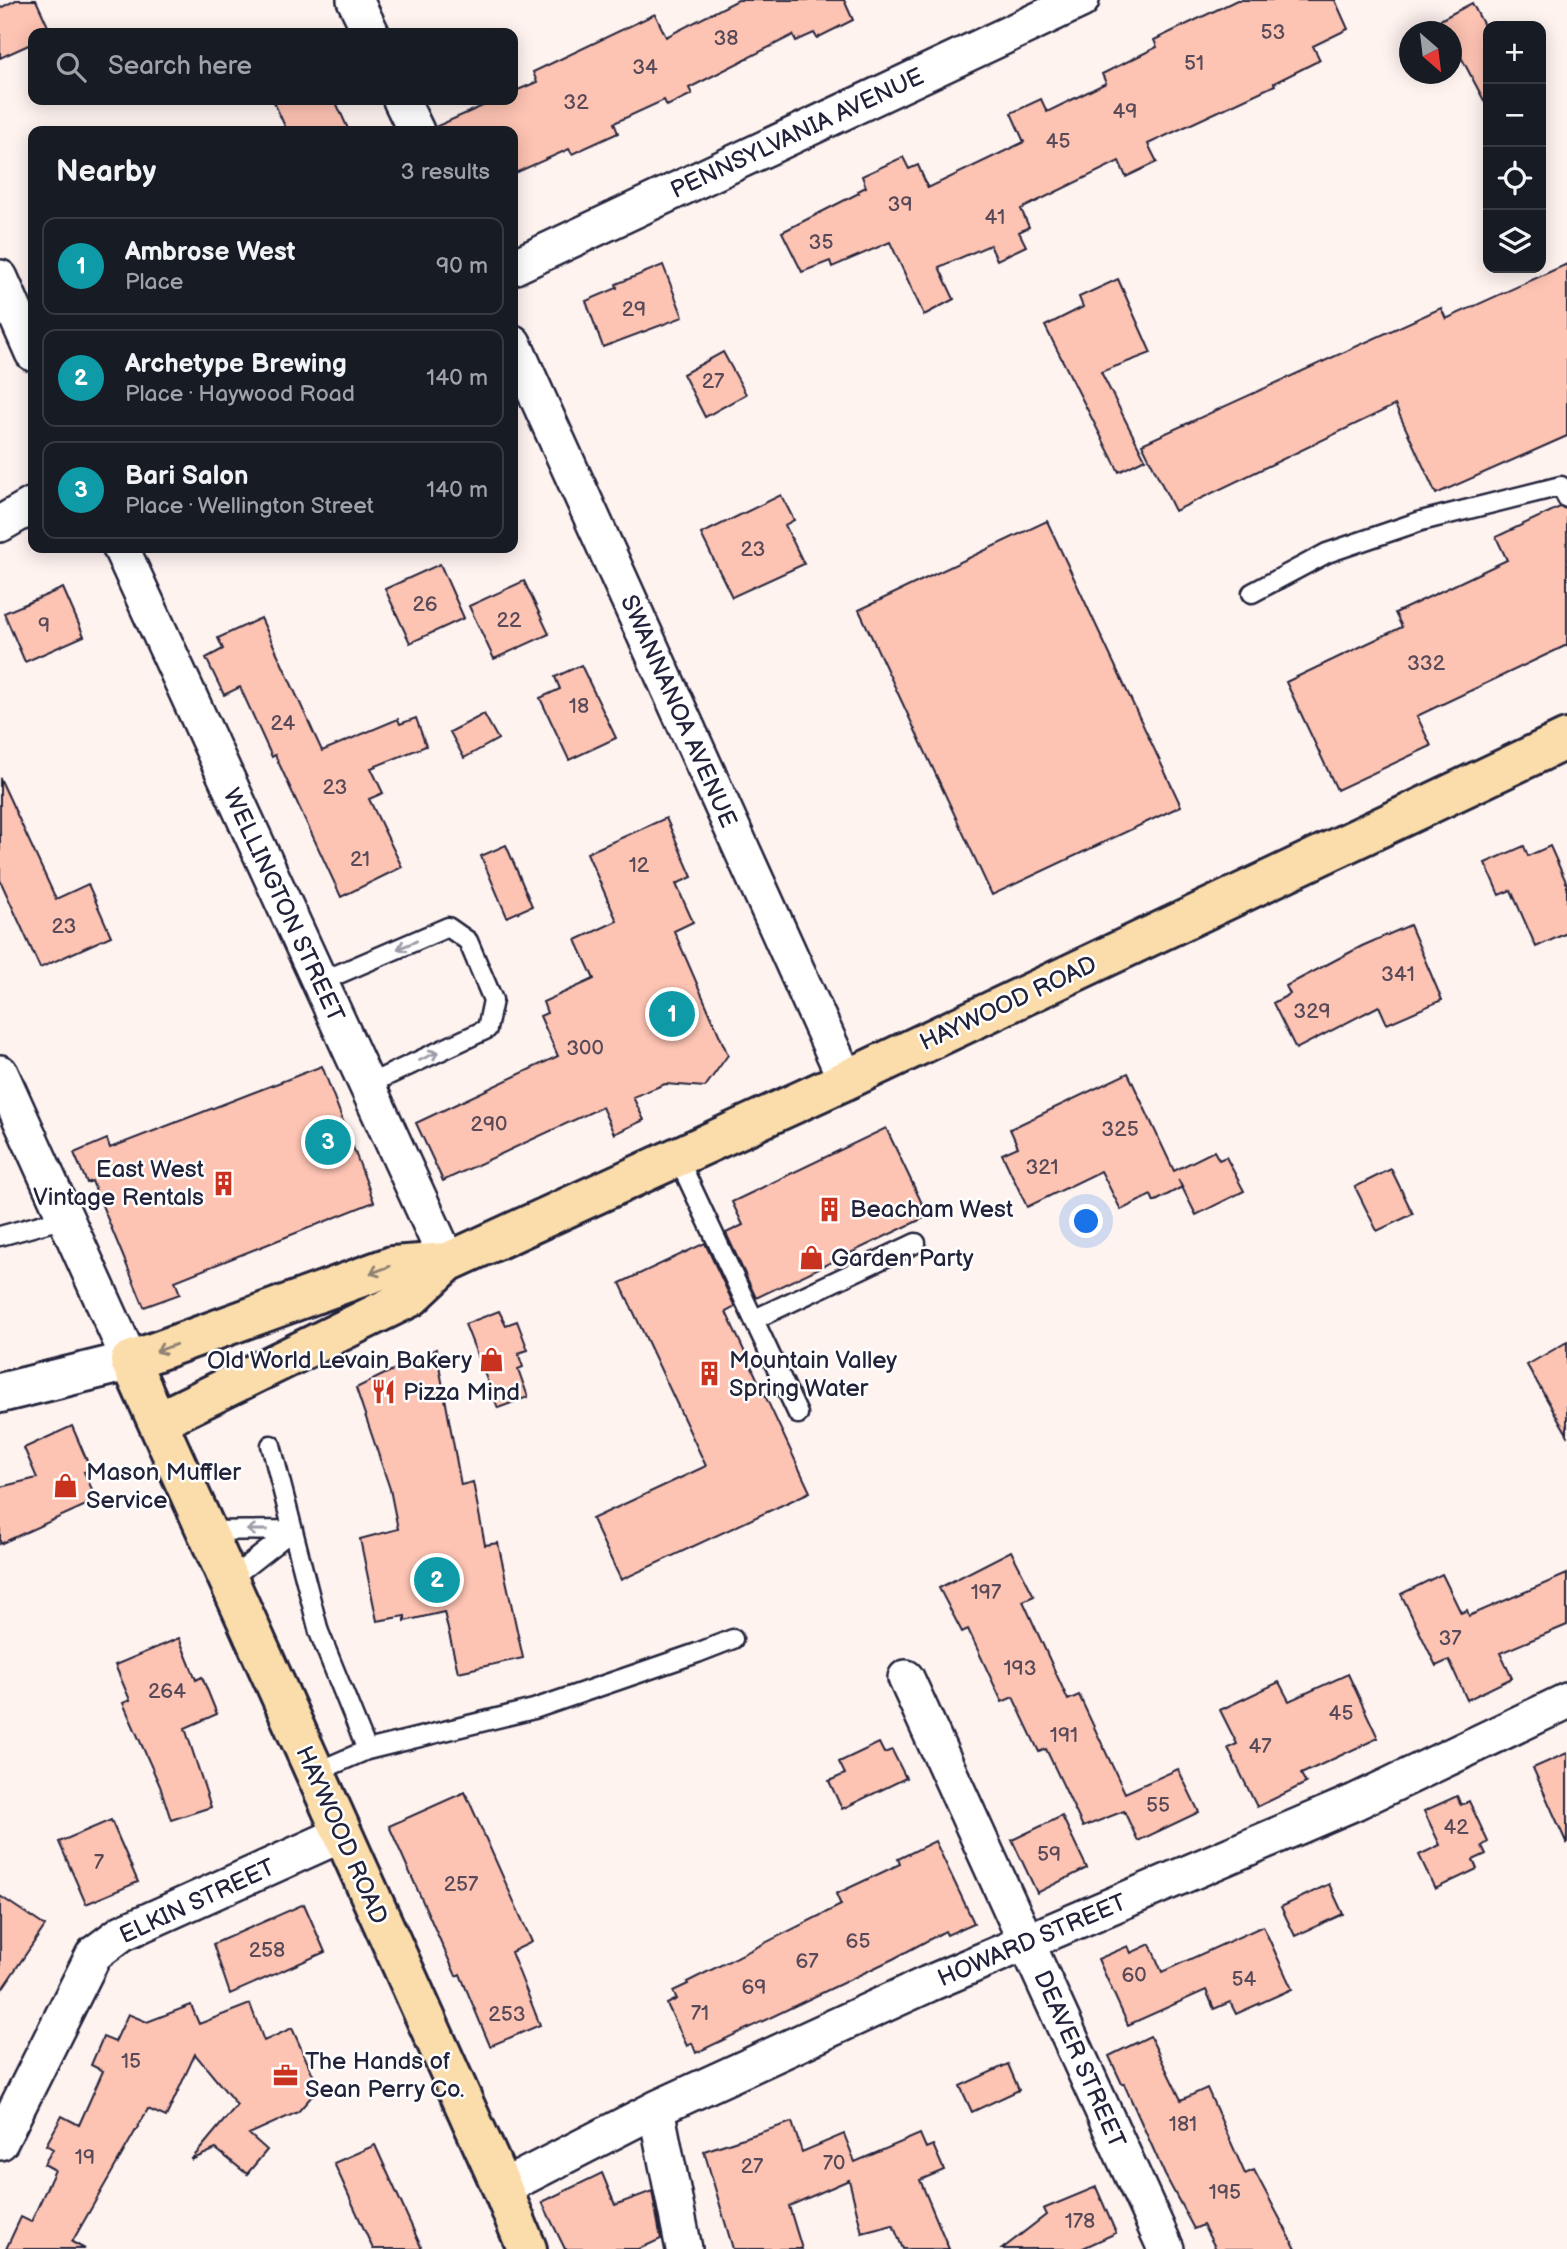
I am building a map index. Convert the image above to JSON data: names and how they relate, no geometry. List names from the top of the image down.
{
  "streets": {
    "main road": ["HAYWOOD ROAD"],
    "street": [
      "PENNSYLVANIA AVENUE",
      "SWANNANOA AVENUE",
      "WELLINGTON STREET",
      "ELKIN STREET",
      "HOWARD STREET",
      "DEAVER STREET"
    ]
  },
  "crossings": [
    ["SWANNANOA AVENUE", "HAYWOOD ROAD"],
    ["WELLINGTON STREET", "HAYWOOD ROAD"],
    ["HAYWOOD ROAD", "ELKIN STREET"],
    ["HAYWOOD ROAD", "HOWARD STREET"],
    ["HOWARD STREET", "DEAVER STREET"]
  ],
  "places": {
    "building": ["East West Vintage Rentals", "Beacham West", "Mountain Valley Spring Water"],
    "shop": ["Garden Party", "Old World Levain Bakery", "Mason Muffler Service"],
    "restaurant": ["Pizza Mind"],
    "office": ["The Hands of Sean Perry Co."]
  },
  "house_numbers": [
    "53",
    "38",
    "51",
    "34",
    "32",
    "49",
    "45",
    "39",
    "41",
    "35",
    "29",
    "27",
    "23",
    "26",
    "22",
    "9",
    "332",
    "18",
    "24",
    "23",
    "21",
    "12",
    "23",
    "341",
    "329",
    "300",
    "290",
    "325",
    "321",
    "197",
    "37",
    "193",
    "264",
    "45",
    "191",
    "47",
    "55",
    "42",
    "59",
    "7",
    "257",
    "65",
    "258",
    "67",
    "60",
    "54",
    "69",
    "71",
    "253",
    "15",
    "181",
    "19",
    "70",
    "27",
    "195",
    "178"
  ],
  "north": "bottom right",
  "page": {
    "map_buttons": ["+", "−"],
    "search": "Search here",
    "heading": ["Nearby", "3 results"],
    "list": [
      {
        "mark": "1",
        "name": "Ambrose West",
        "note": "Place",
        "value": "90 m"
      },
      {
        "mark": "2",
        "name": "Archetype Brewing",
        "note": "Place · Haywood Road",
        "value": "140 m"
      },
      {
        "mark": "3",
        "name": "Bari Salon",
        "note": "Place · Wellington Street",
        "value": "140 m"
      }
    ],
    "pins": ["1", "3", "2"]
  }
}
